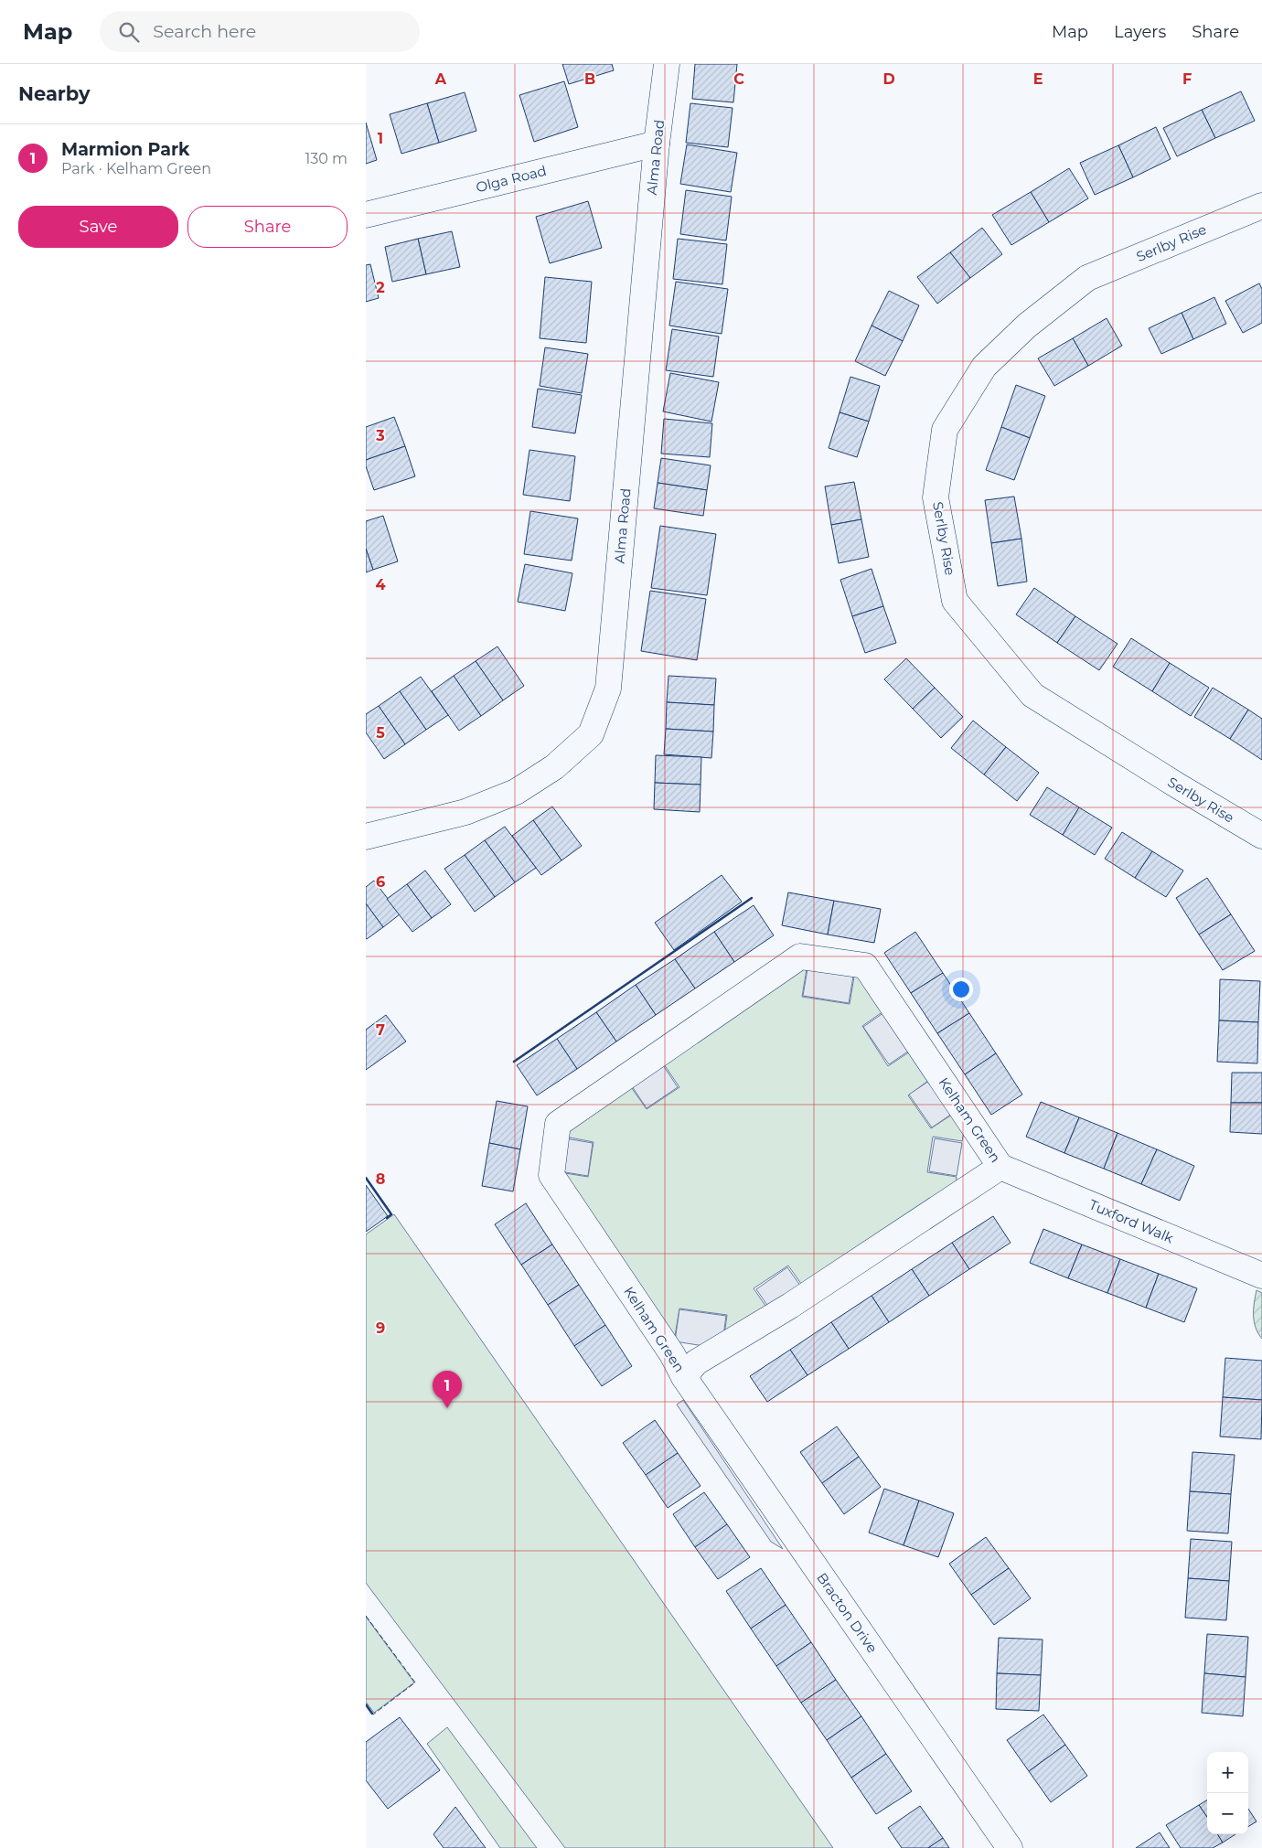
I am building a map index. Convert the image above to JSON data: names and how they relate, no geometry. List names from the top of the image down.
{
  "streets": {
    "street": [
      "Alma Road",
      "Olga Road",
      "Serlby Rise",
      "Kelham Green",
      "Tuxford Walk",
      "Bracton Drive"
    ]
  },
  "crossings": [
    ["Alma Road", "Olga Road"],
    ["Kelham Green", "Tuxford Walk"],
    ["Kelham Green", "Bracton Drive"]
  ],
  "page": {
    "header": "Map",
    "search": "Search here",
    "nav": ["Map", "Layers", "Share"],
    "heading": "Nearby",
    "list": [
      {
        "mark": "1",
        "name": "Marmion Park",
        "note": "Park · Kelham Green",
        "value": "130 m"
      }
    ],
    "buttons": ["Save", "Share"],
    "pins": "1",
    "map_buttons": ["+", "−"]
  },
  "grid": {
    "columns": [
      "A",
      "B",
      "C",
      "D",
      "E",
      "F"
    ],
    "rows": [
      "1",
      "2",
      "3",
      "4",
      "5",
      "6",
      "7",
      "8",
      "9"
    ]
  }
}
